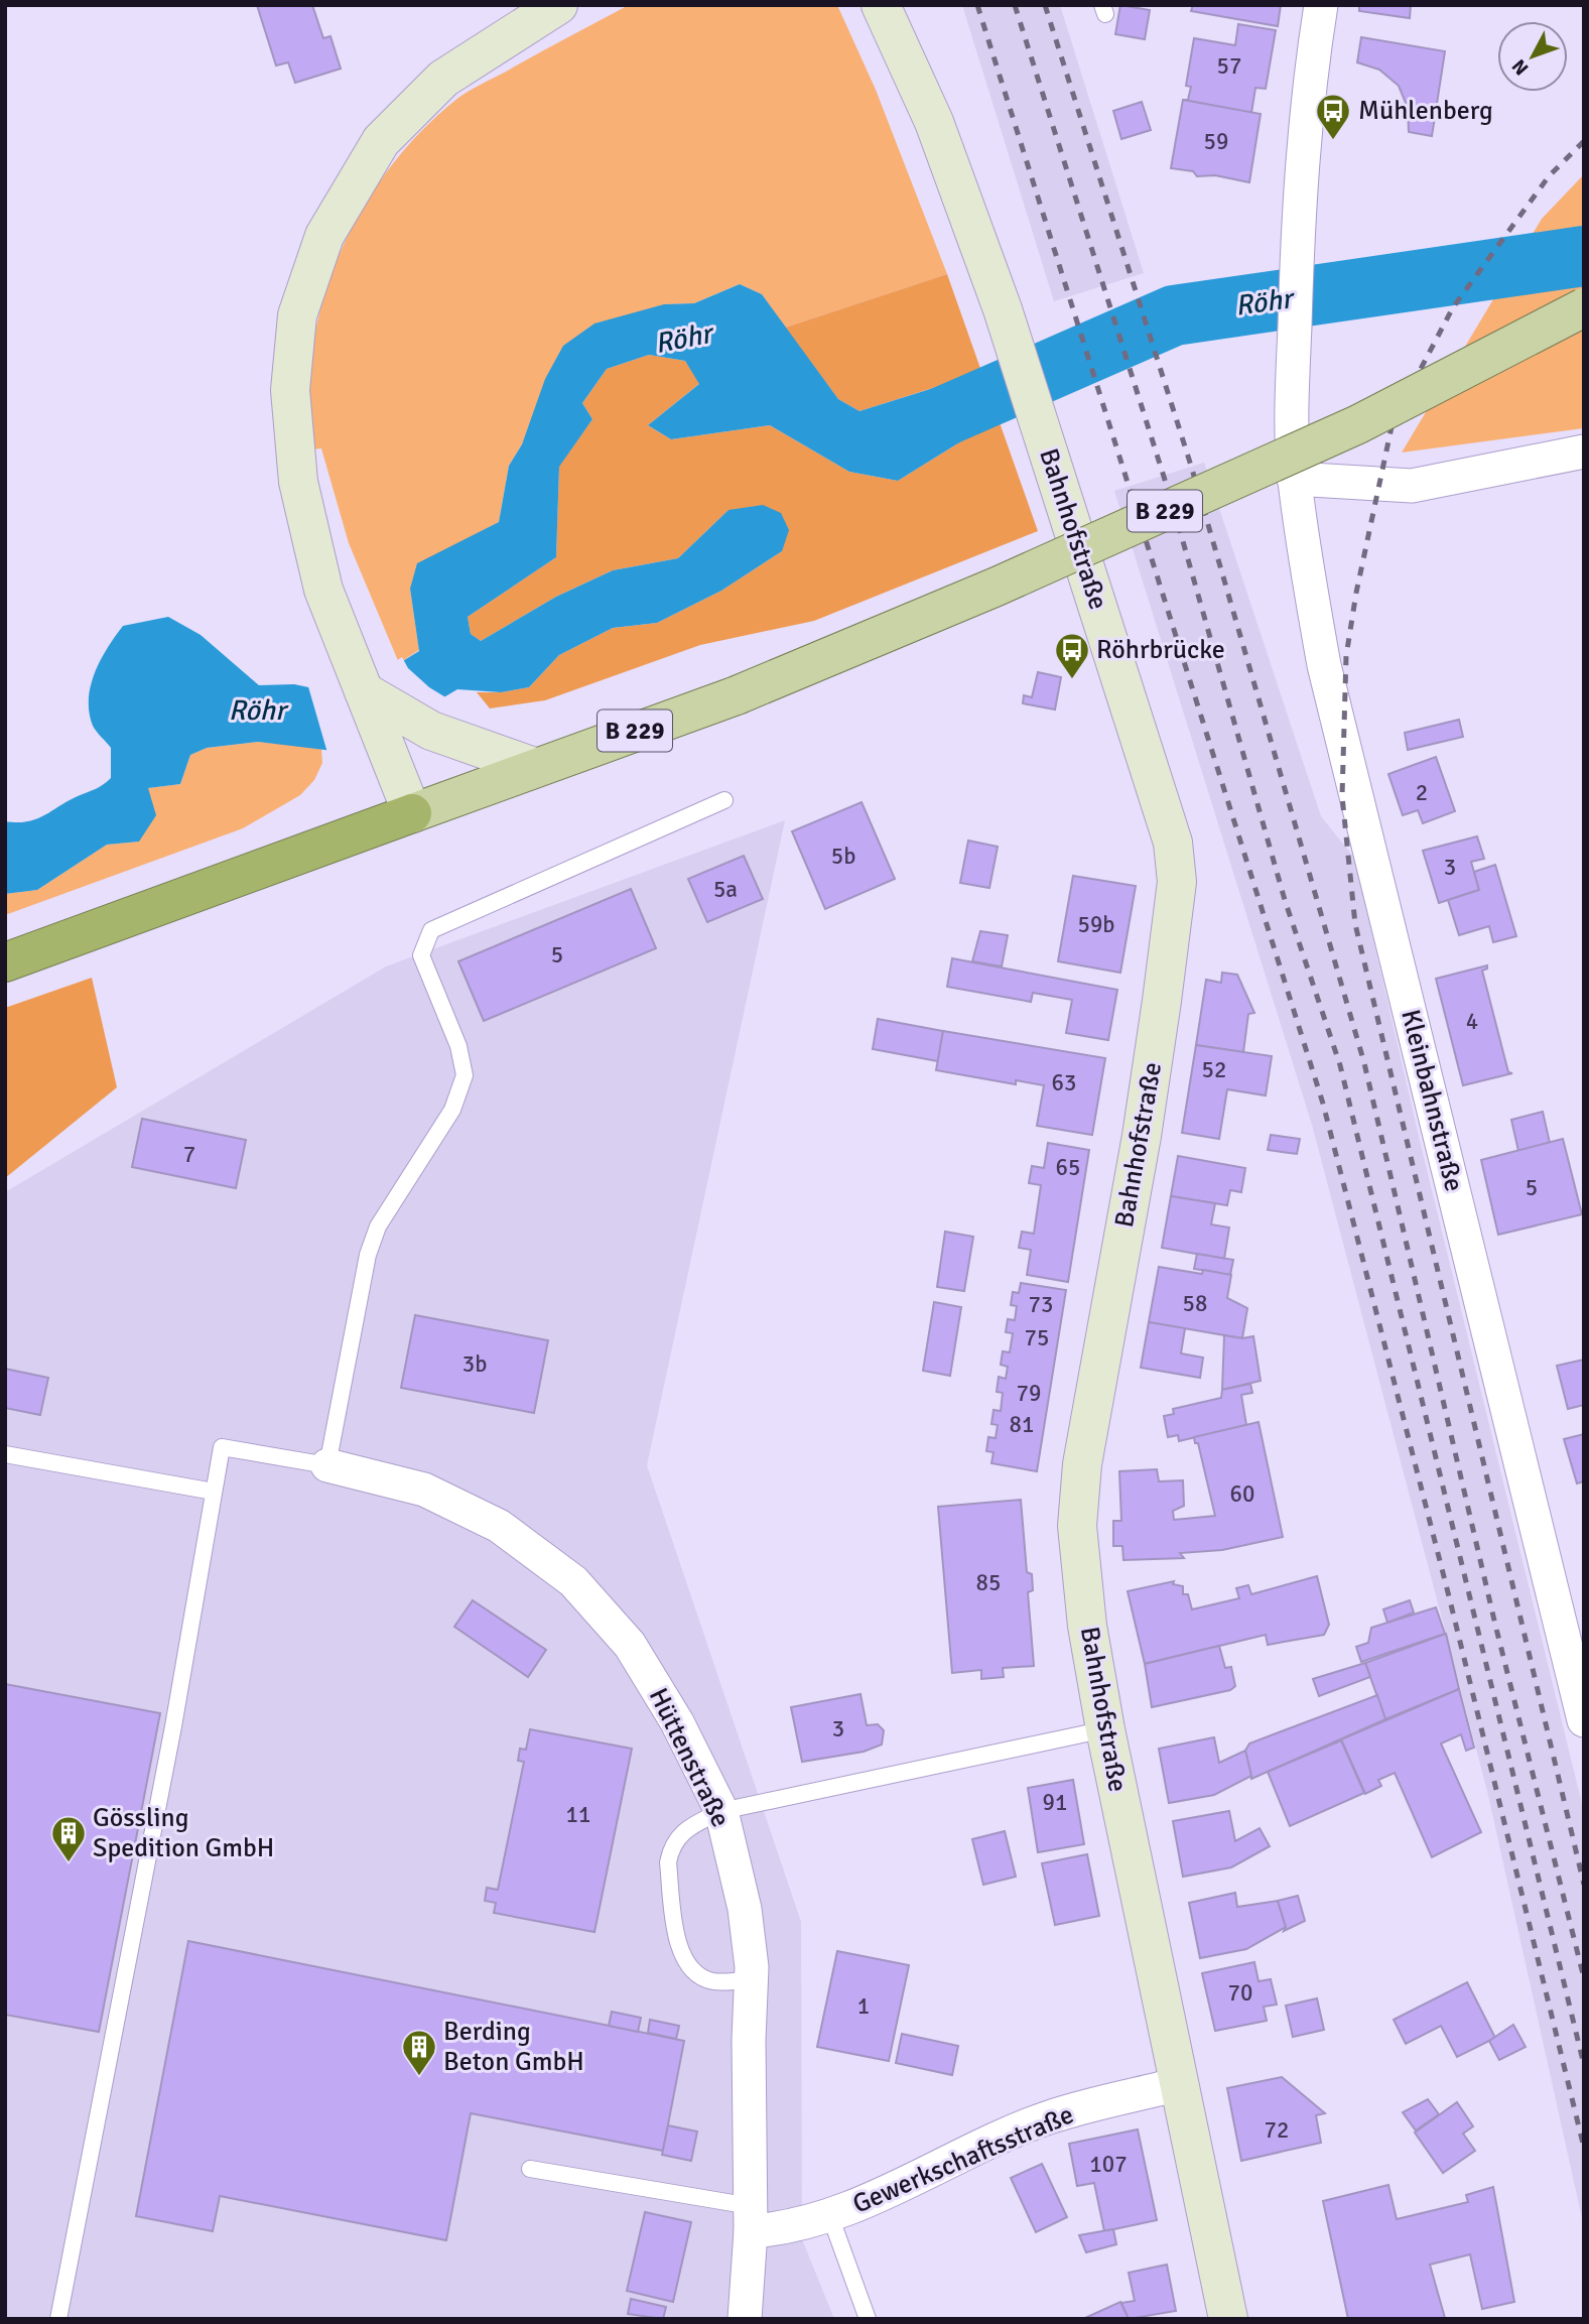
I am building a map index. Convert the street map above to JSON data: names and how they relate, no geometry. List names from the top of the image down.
{
  "streets": {
    "main road": ["B 229"],
    "street": [
      "Bahnhofstraße",
      "Kleinbahnstraße",
      "Hüttenstraße",
      "Gewerkschaftsstraße"
    ]
  },
  "crossings": [
    ["Bahnhofstraße", "Gewerkschaftsstraße"],
    ["Hüttenstraße", "Gewerkschaftsstraße"]
  ],
  "water": ["Röhr"],
  "places": {
    "bus stop": ["Mühlenberg", "Röhrbrücke"],
    "building": ["Gössling Spedition GmbH", "Berding Beton GmbH"]
  },
  "house_numbers": [
    "57",
    "59",
    "2",
    "5b",
    "3",
    "5a",
    "59b",
    "5",
    "4",
    "52",
    "63",
    "7",
    "65",
    "5",
    "58",
    "73",
    "75",
    "3b",
    "79",
    "81",
    "60",
    "85",
    "3",
    "91",
    "11",
    "70",
    "1",
    "72",
    "107"
  ],
  "north": "bottom left"
}
